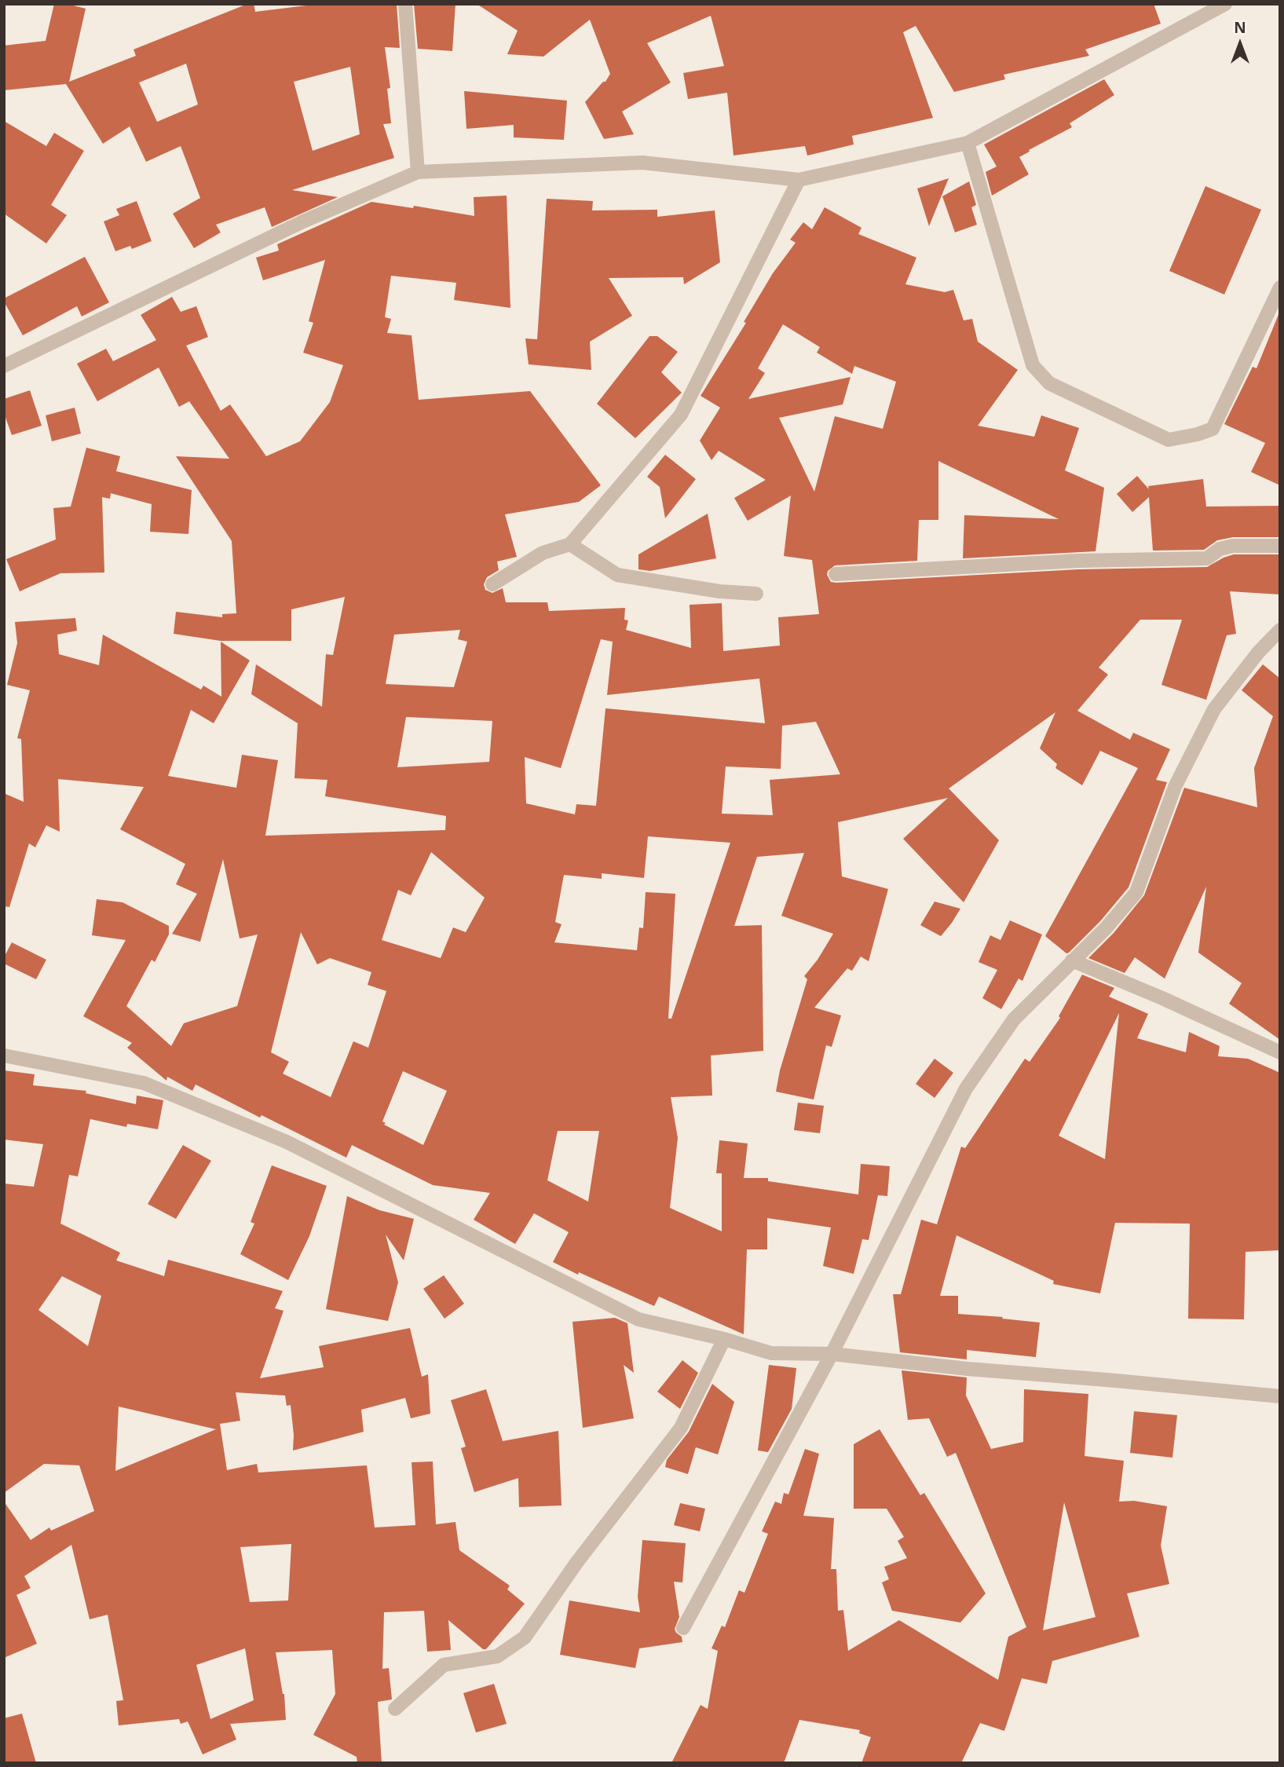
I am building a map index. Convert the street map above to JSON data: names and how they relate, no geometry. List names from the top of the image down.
{
  "north": "top"
}
